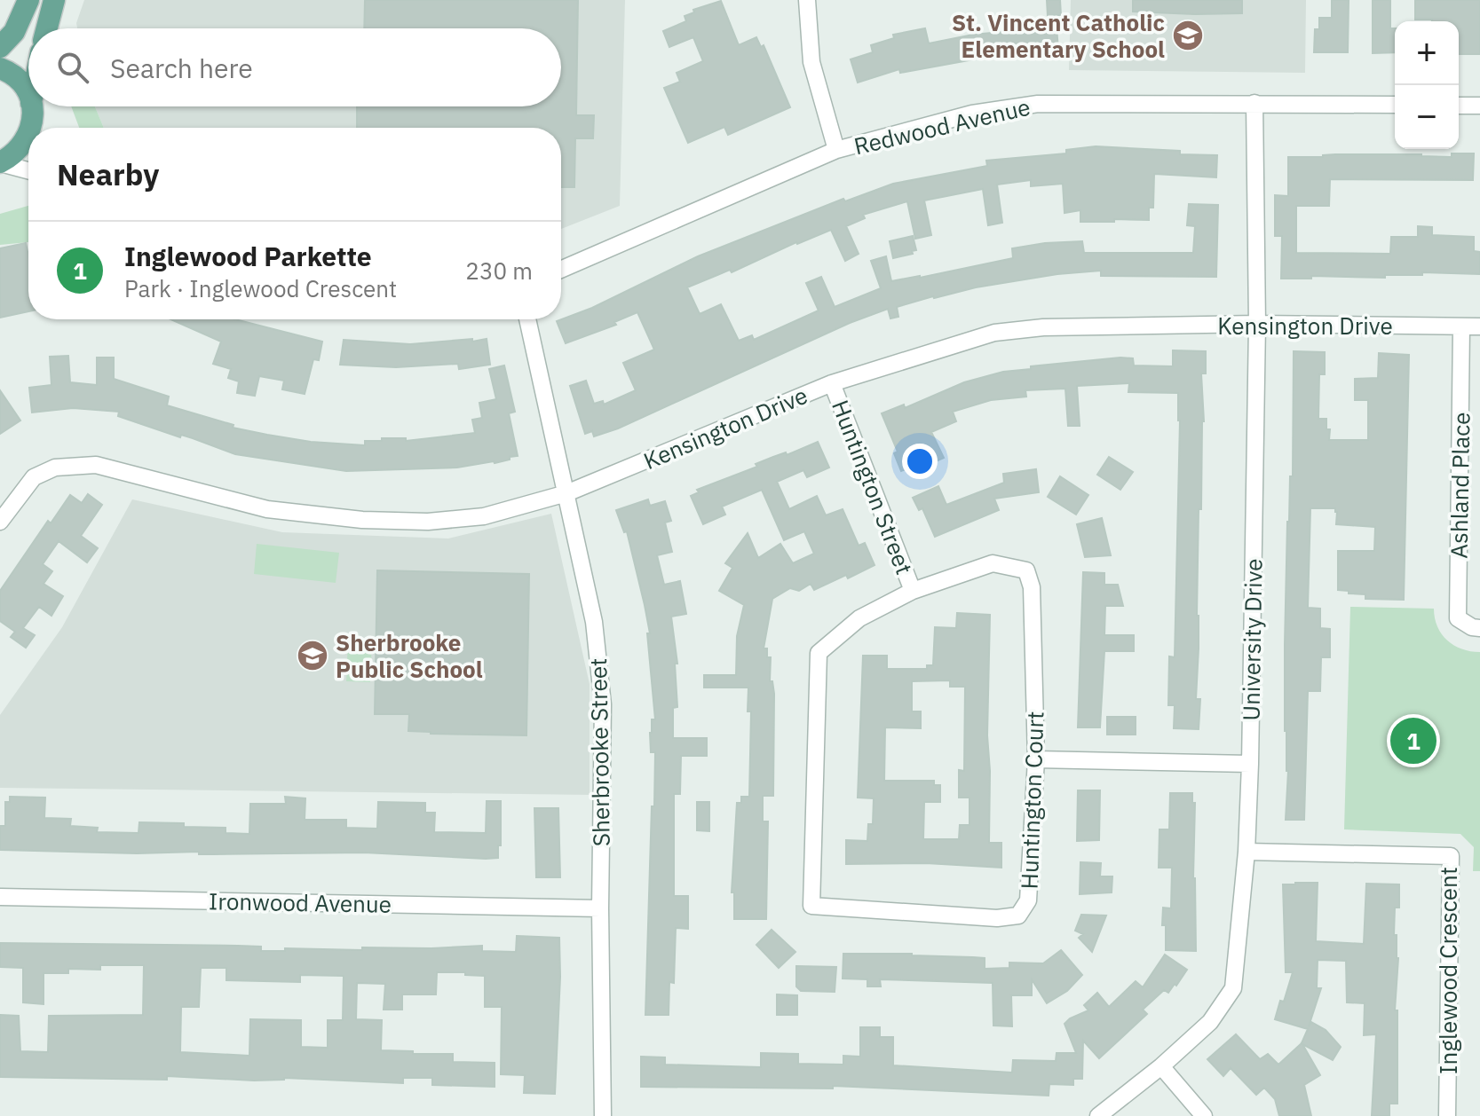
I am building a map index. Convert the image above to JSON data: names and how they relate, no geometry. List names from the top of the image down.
{
  "streets": {
    "street": [
      "Redwood Avenue",
      "Kensington Drive",
      "Ashland Place",
      "Huntington Street",
      "University Drive",
      "Sherbrooke Street",
      "Huntington Court",
      "Ironwood Avenue",
      "Inglewood Crescent"
    ]
  },
  "crossings": [
    ["Redwood Avenue", "University Drive"],
    ["Kensington Drive", "Ashland Place"],
    ["Kensington Drive", "Huntington Street"],
    ["Kensington Drive", "University Drive"],
    ["Kensington Drive", "Sherbrooke Street"],
    ["Huntington Street", "Huntington Court"],
    ["University Drive", "Inglewood Crescent"],
    ["Sherbrooke Street", "Ironwood Avenue"]
  ],
  "places": {
    "school or university": ["St. Vincent Catholic Elementary School", "Sherbrooke Public School"]
  },
  "page": {
    "map_buttons": ["+", "−"],
    "search": "Search here",
    "heading": "Nearby",
    "list": [
      {
        "mark": "1",
        "name": "Inglewood Parkette",
        "note": "Park · Inglewood Crescent",
        "value": "230 m"
      }
    ],
    "pins": "1"
  }
}
